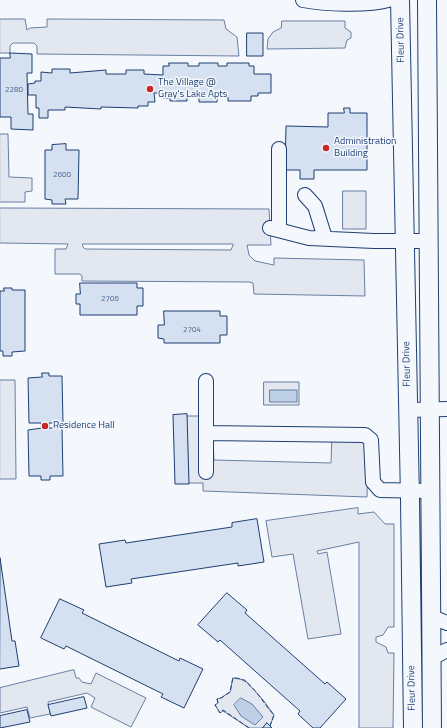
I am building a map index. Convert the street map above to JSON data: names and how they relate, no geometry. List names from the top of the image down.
{
  "streets": {
    "main road": ["Fleur Drive"]
  },
  "places": ["The Village @ Gray's Lake Apts", "Administration Building", "Residence Hall"],
  "house_numbers": [
    "2280",
    "2600",
    "2706",
    "2704"
  ]
}
